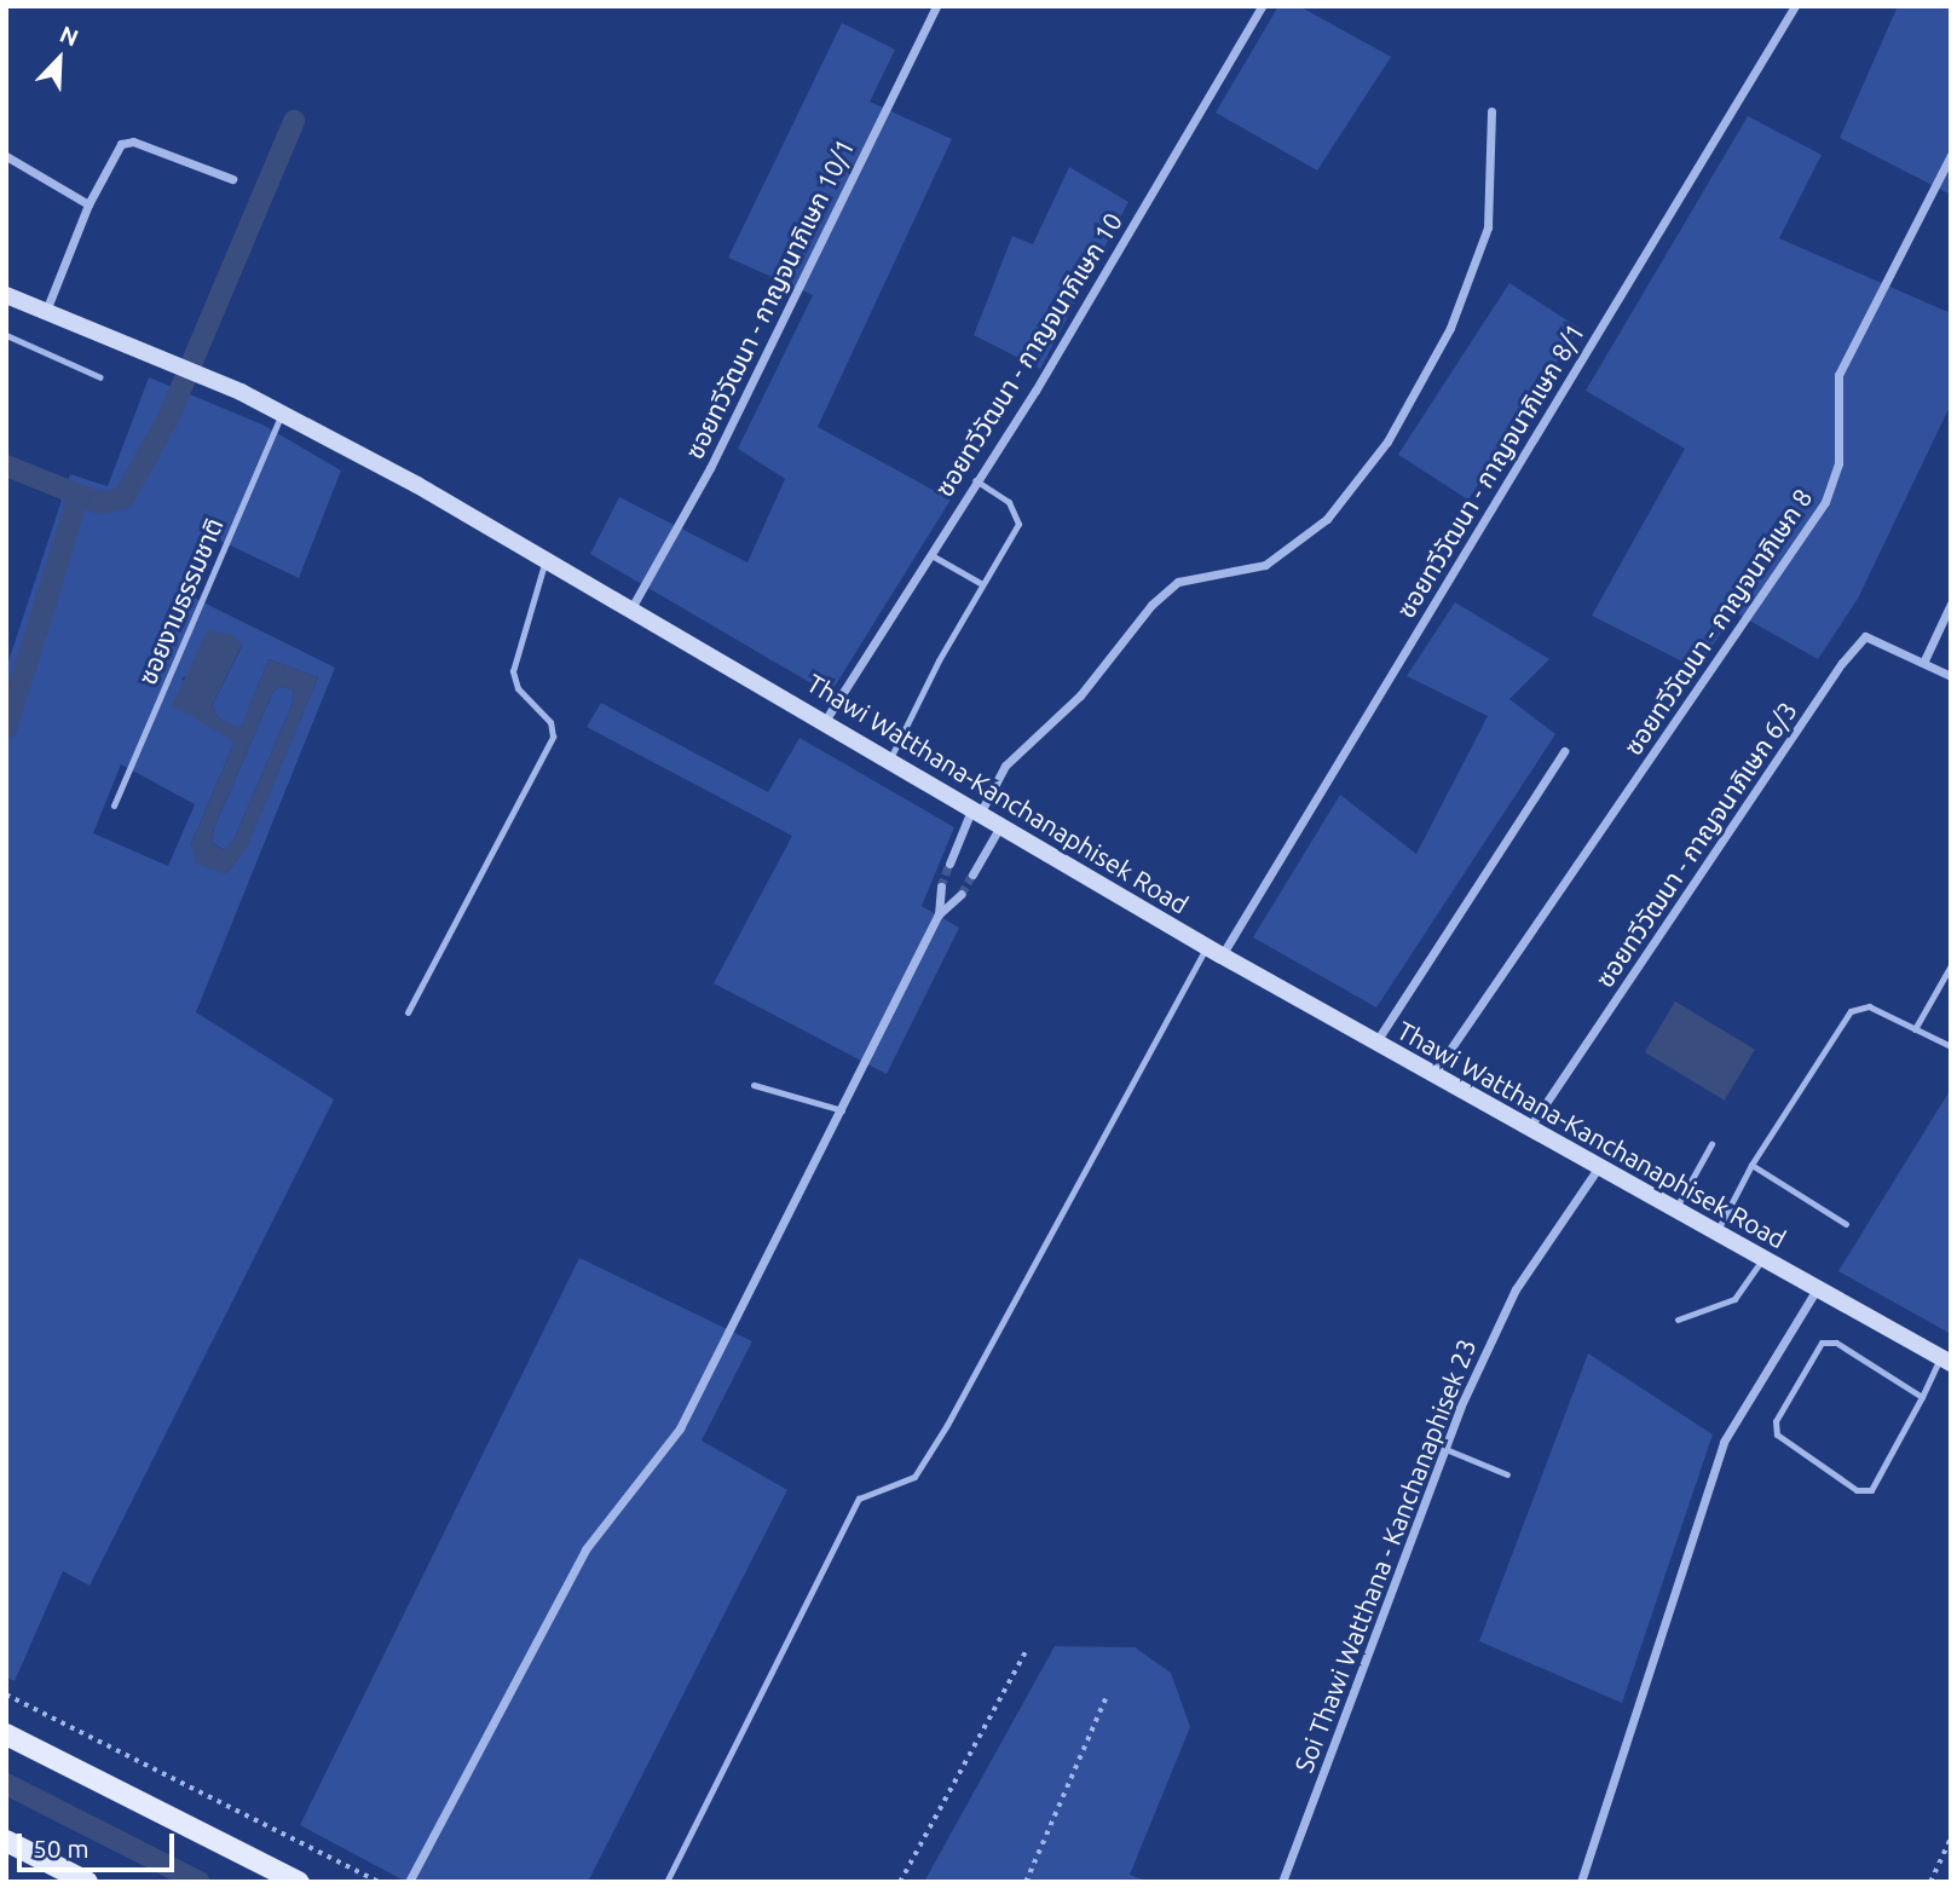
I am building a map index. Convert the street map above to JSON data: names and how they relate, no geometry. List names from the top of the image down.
{
  "streets": {
    "street": [
      "ซอยทวีวัฒนา - กาญจนาภิเษก 10/1",
      "ซอยทวีวัฒนา - กาญจนาภิเษก 10",
      "ซอยทวีวัฒนา - กาญจนาภิเษก 8/1",
      "ซอยทวีวัฒนา - กาญจนาภิเษก 8",
      "Thawi Watthana-Kanchanaphisek Road",
      "ซอยทวีวัฒนา - กาญจนาภิเษก 6/3",
      "Soi Thawi Watthana - Kanchanaphisek 23"
    ],
    "lane": ["ซอยงามธรรมชาติ"]
  },
  "crossings": [
    ["ซอยทวีวัฒนา - กาญจนาภิเษก 10/1", "Thawi Watthana-Kanchanaphisek Road"],
    ["ซอยทวีวัฒนา - กาญจนาภิเษก 10", "Thawi Watthana-Kanchanaphisek Road"],
    ["ซอยทวีวัฒนา - กาญจนาภิเษก 8/1", "Thawi Watthana-Kanchanaphisek Road"],
    ["ซอยงามธรรมชาติ", "Thawi Watthana-Kanchanaphisek Road"],
    ["ซอยทวีวัฒนา - กาญจนาภิเษก 8", "Thawi Watthana-Kanchanaphisek Road"],
    ["Thawi Watthana-Kanchanaphisek Road", "ซอยทวีวัฒนา - กาญจนาภิเษก 6/3"],
    ["Thawi Watthana-Kanchanaphisek Road", "Soi Thawi Watthana - Kanchanaphisek 23"]
  ],
  "scale_bar": "50 m",
  "north": "top right"
}
